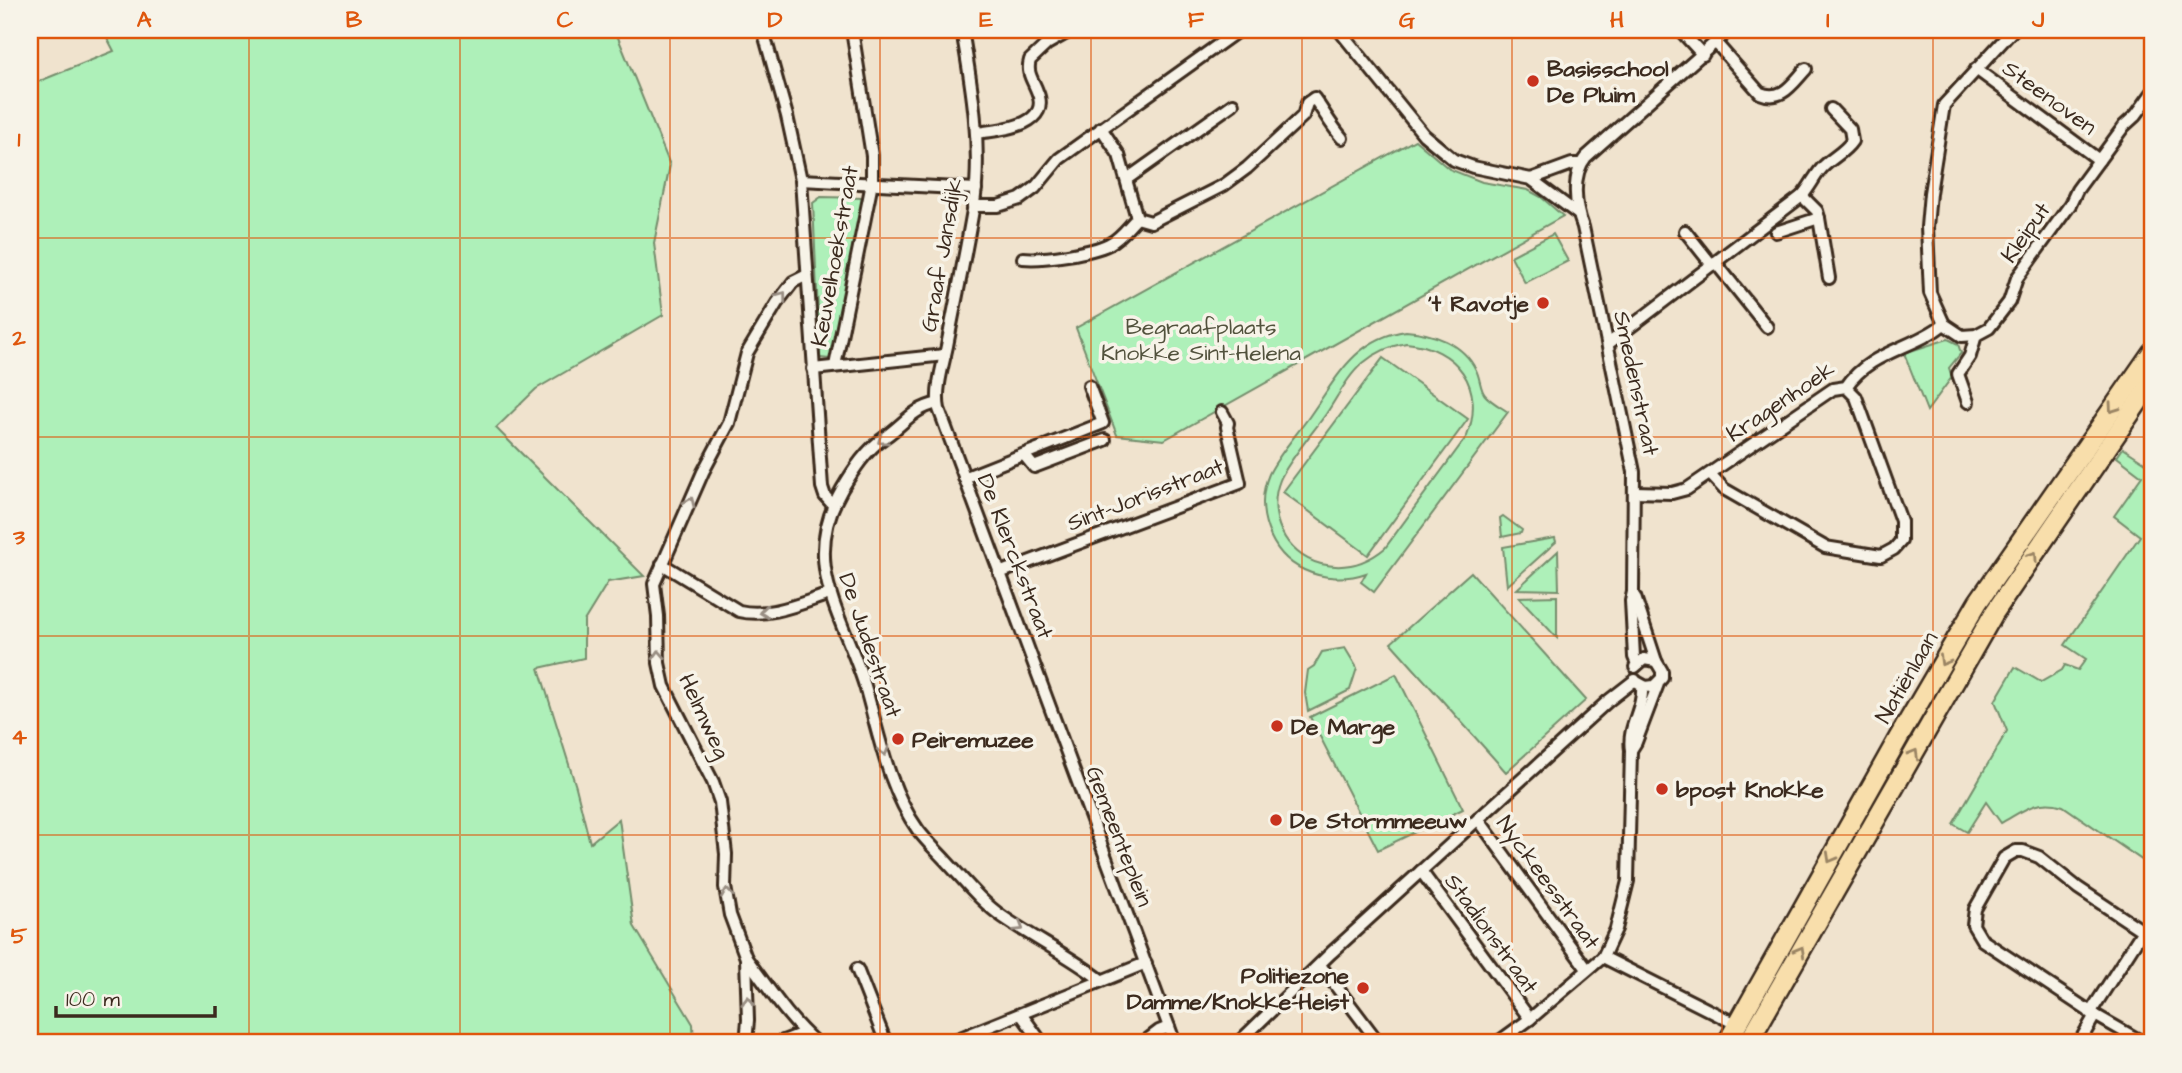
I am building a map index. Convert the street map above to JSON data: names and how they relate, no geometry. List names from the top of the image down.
{
  "streets": {
    "main road": ["Natiënlaan"],
    "street": [
      "Steenoven",
      "Kleiput",
      "Graaf Jansdijk",
      "Keuvelhoekstraat",
      "Smedenstraat",
      "Kragenhoek",
      "Sint-Jorisstraat",
      "De Klerckstraat",
      "De Judestraat",
      "Helmweg",
      "Gemeenteplein",
      "Nyckeesstraat",
      "Stadionstraat"
    ]
  },
  "crossings": [
    ["Steenoven", "Kleiput"],
    ["Graaf Jansdijk", "De Klerckstraat"],
    ["Graaf Jansdijk", "De Judestraat"],
    ["Smedenstraat", "Kragenhoek"],
    ["Sint-Jorisstraat", "De Klerckstraat"],
    ["De Klerckstraat", "De Judestraat"],
    ["De Klerckstraat", "Gemeenteplein"]
  ],
  "one_way": ["De Judestraat", "Helmweg"],
  "parks": ["Begraafplaats Knokke Sint-Helena"],
  "places": [
    "Basisschool De Pluim",
    "'t Ravotje",
    "De Marge",
    "Peiremuzee",
    "bpost Knokke",
    "De Stormmeeuw",
    "Politiezone Damme/Knokke-Heist"
  ],
  "scale_bar": "100 m",
  "grid": {
    "columns": [
      "A",
      "B",
      "C",
      "D",
      "E",
      "F",
      "G",
      "H",
      "I",
      "J"
    ],
    "rows": [
      "1",
      "2",
      "3",
      "4",
      "5"
    ]
  }
}
